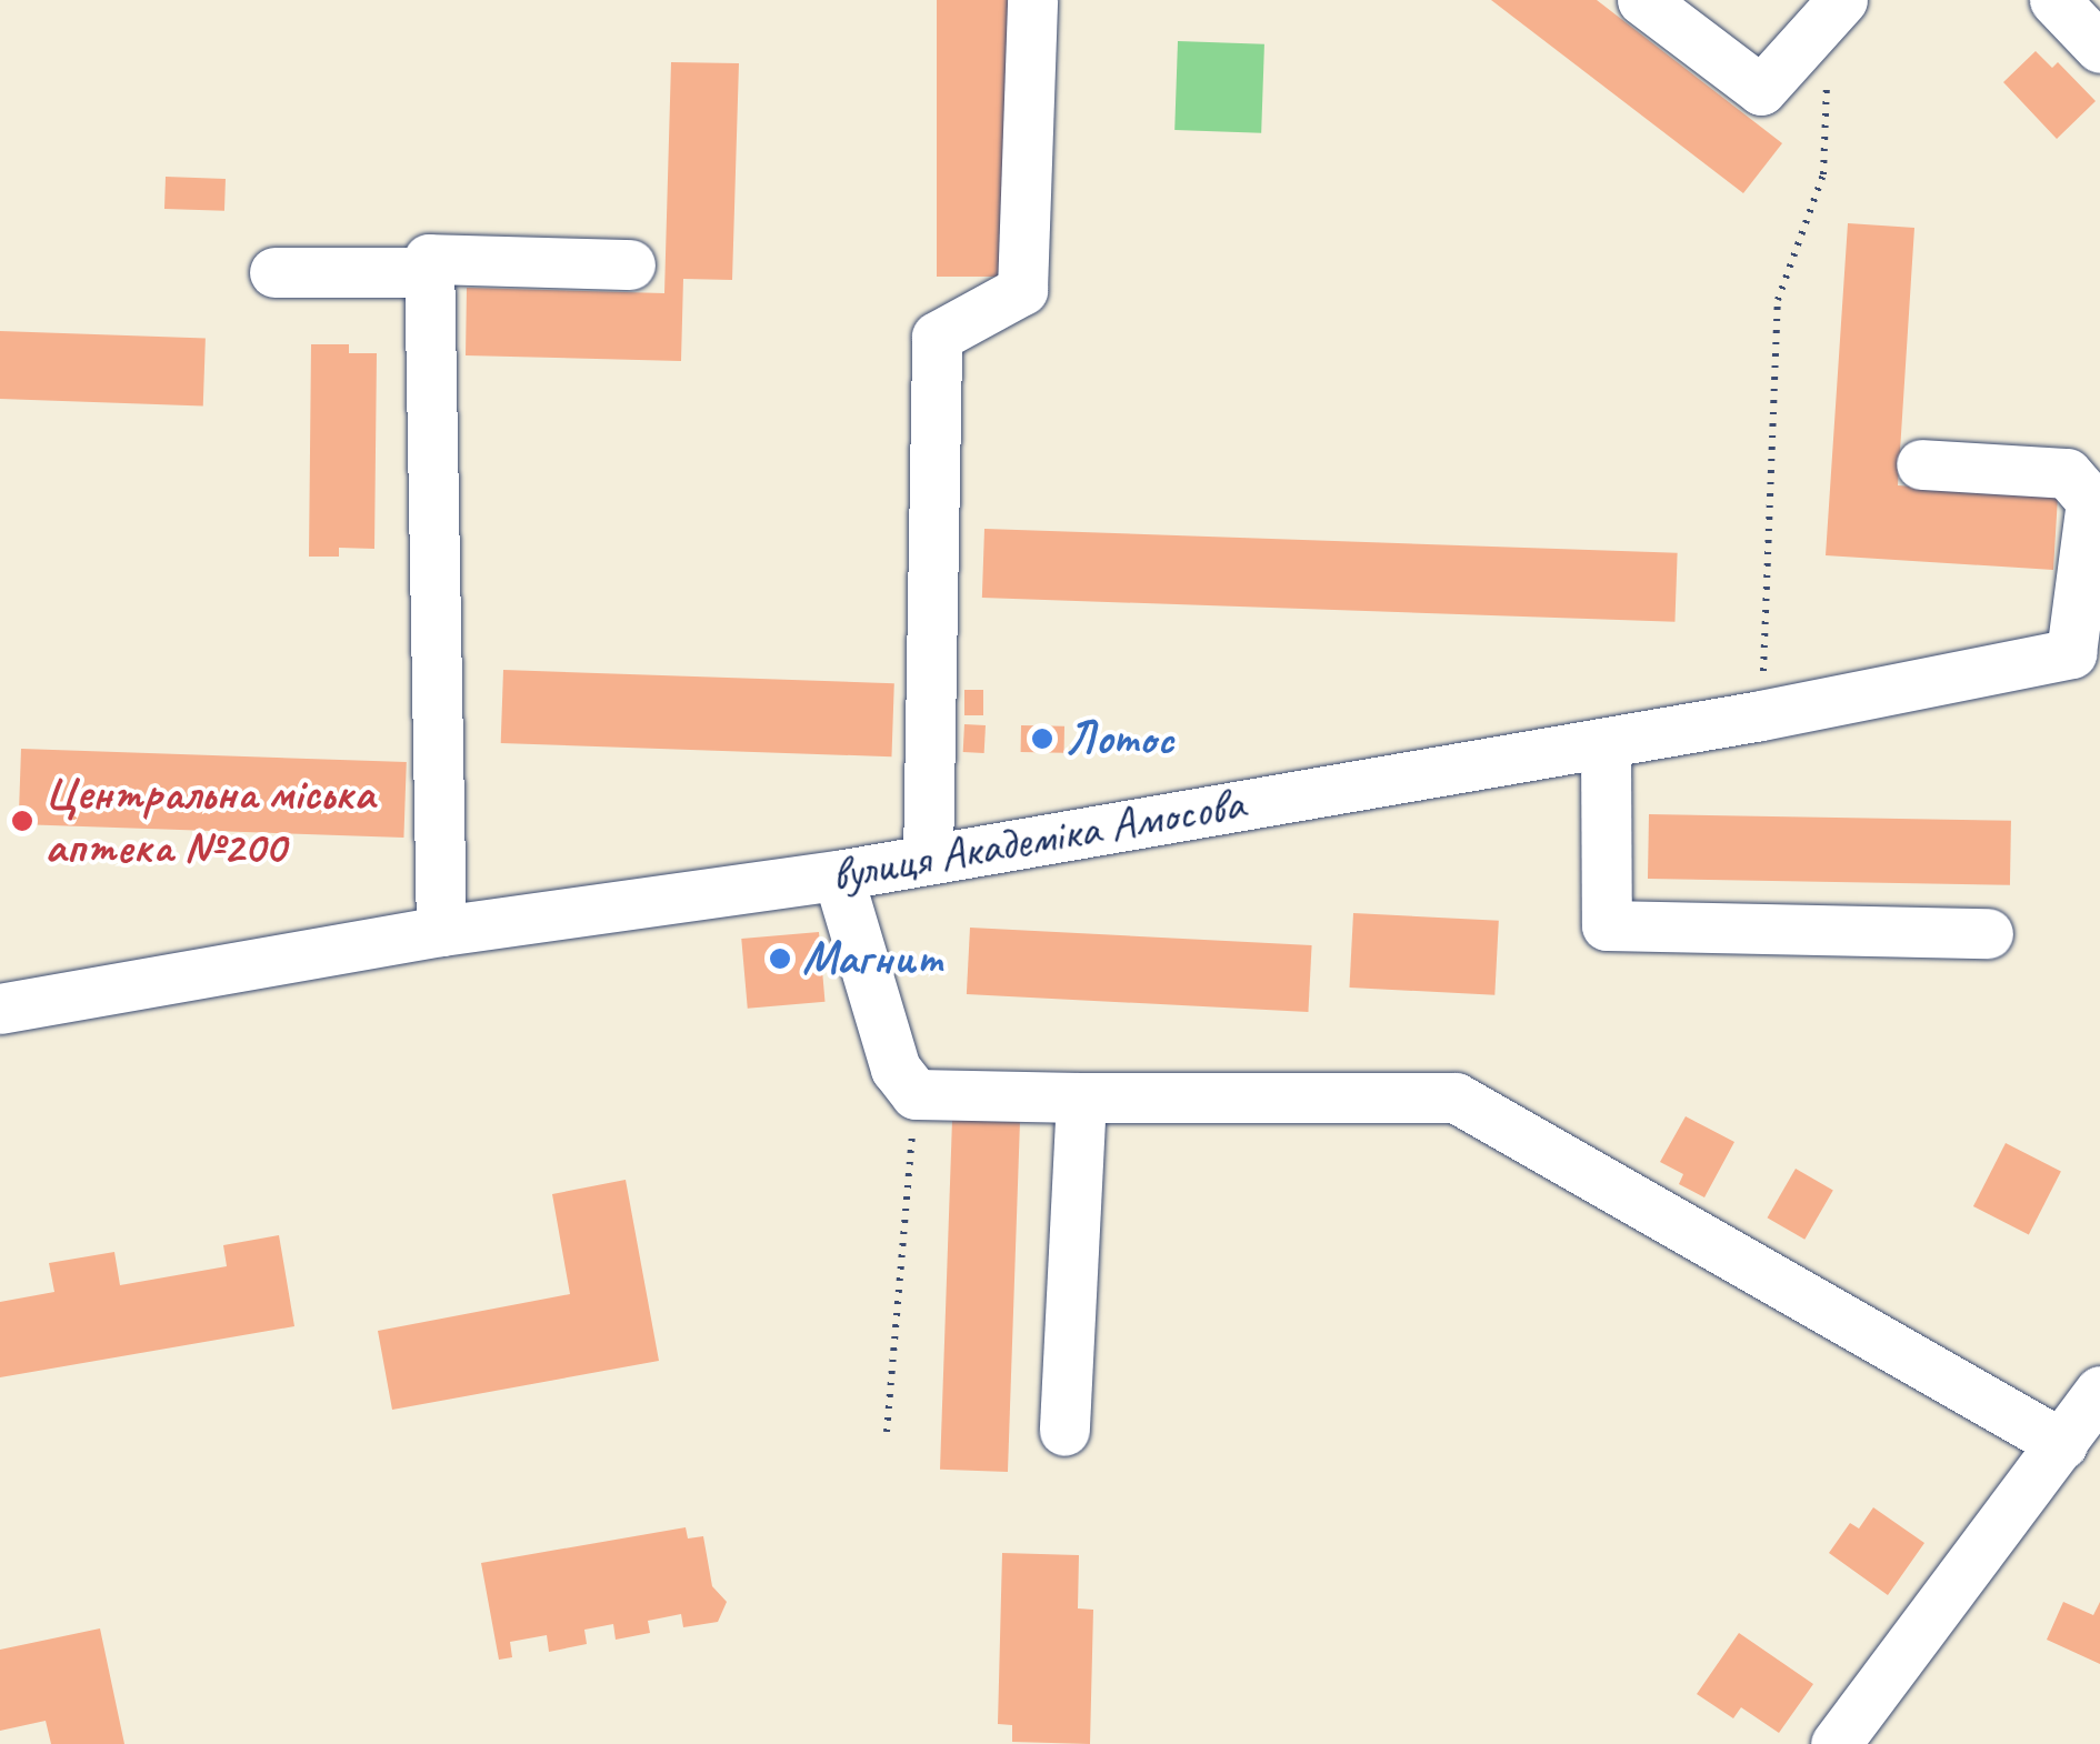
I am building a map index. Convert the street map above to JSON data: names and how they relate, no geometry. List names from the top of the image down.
{
  "streets": {
    "street": ["вулиця Академіка Амосова"]
  },
  "places": ["Лотос", "Центральна міська аптека №200", "Магнит"]
}
